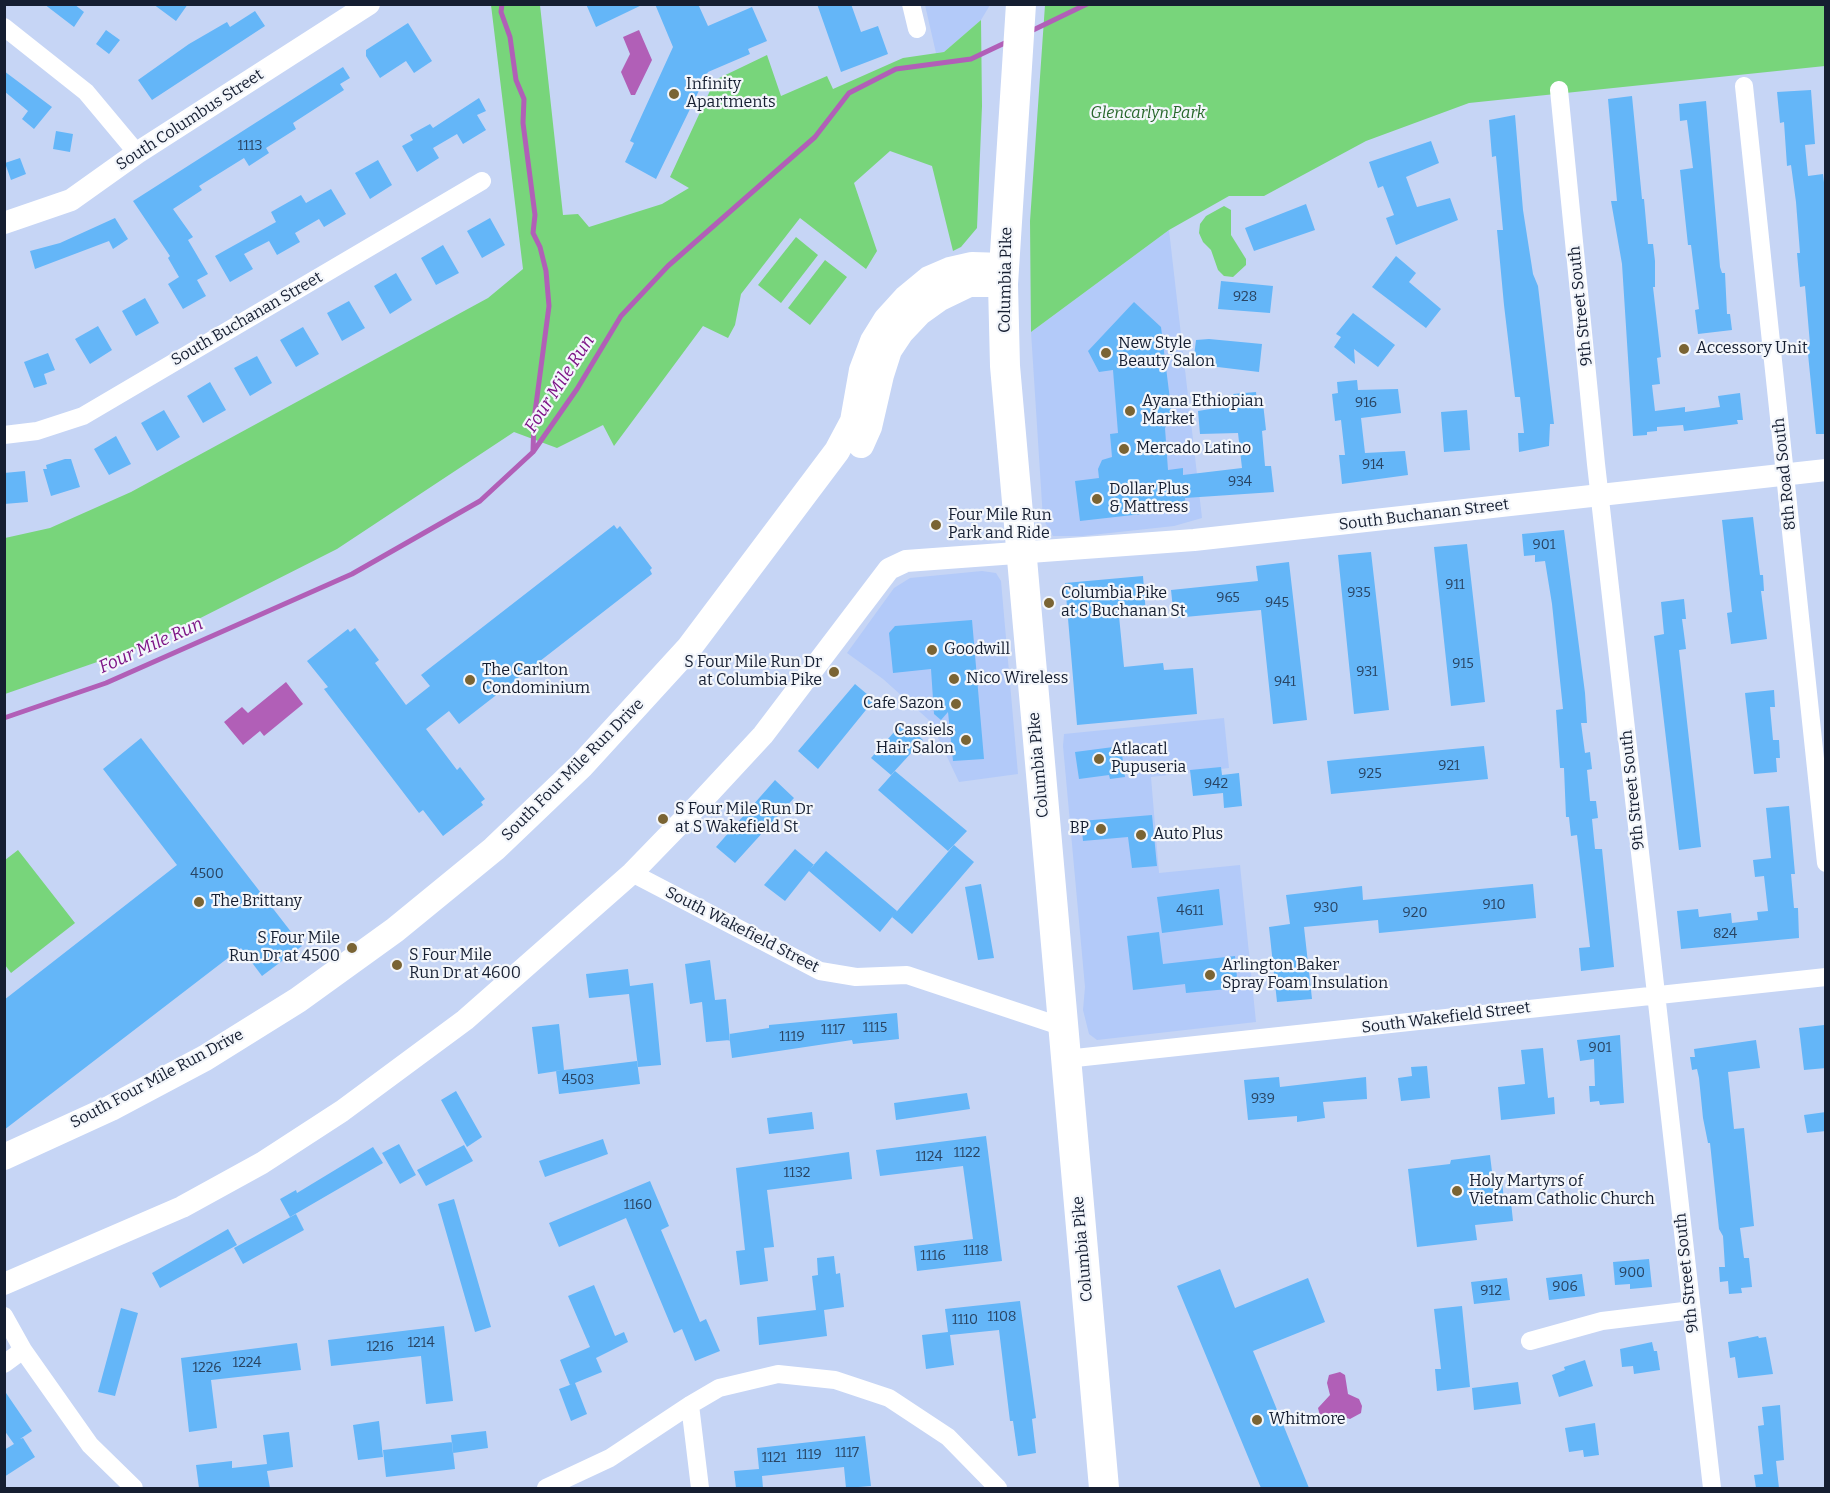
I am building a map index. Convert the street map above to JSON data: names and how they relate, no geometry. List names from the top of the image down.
{
  "streets": {
    "main road": ["Columbia Pike", "South Four Mile Run Drive"],
    "street": [
      "South Columbus Street",
      "9th Street South",
      "South Buchanan Street",
      "8th Road South",
      "South Wakefield Street"
    ]
  },
  "crossings": [
    ["Columbia Pike", "South Buchanan Street"],
    ["Columbia Pike", "South Four Mile Run Drive"],
    ["Columbia Pike", "South Wakefield Street"],
    ["9th Street South", "South Buchanan Street"],
    ["9th Street South", "South Wakefield Street"],
    ["South Buchanan Street", "8th Road South"]
  ],
  "water": ["Four Mile Run"],
  "parks": ["Glencarlyn Park"],
  "places": [
    "Infinity Apartments",
    "Accessory Unit",
    "New Style Beauty Salon",
    "Ayana Ethiopian Market",
    "Mercado Latino",
    "Dollar Plus & Mattress",
    "Four Mile Run Park and Ride",
    "Columbia Pike at S Buchanan St",
    "Goodwill",
    "S Four Mile Run Dr at Columbia Pike",
    "Nico Wireless",
    "The Carlton Condominium",
    "Cafe Sazon",
    "Cassiels Hair Salon",
    "Atlacatl Pupuseria",
    "S Four Mile Run Dr at S Wakefield St",
    "BP",
    "Auto Plus",
    "The Brittany",
    "S Four Mile Run Dr at 4500",
    "S Four Mile Run Dr at 4600",
    "Arlington Baker Spray Foam Insulation",
    "Holy Martyrs of Vietnam Catholic Church",
    "Whitmore"
  ],
  "house_numbers": [
    "1113",
    "928",
    "916",
    "914",
    "934",
    "901",
    "911",
    "935",
    "965",
    "945",
    "915",
    "931",
    "941",
    "921",
    "925",
    "942",
    "4500",
    "910",
    "930",
    "4611",
    "920",
    "824",
    "1115",
    "1117",
    "1119",
    "901",
    "4503",
    "939",
    "1122",
    "1124",
    "1132",
    "1160",
    "1118",
    "1116",
    "900",
    "906",
    "912",
    "1108",
    "1110",
    "1214",
    "1216",
    "1224",
    "1226",
    "1117",
    "1119",
    "1121"
  ]
}
